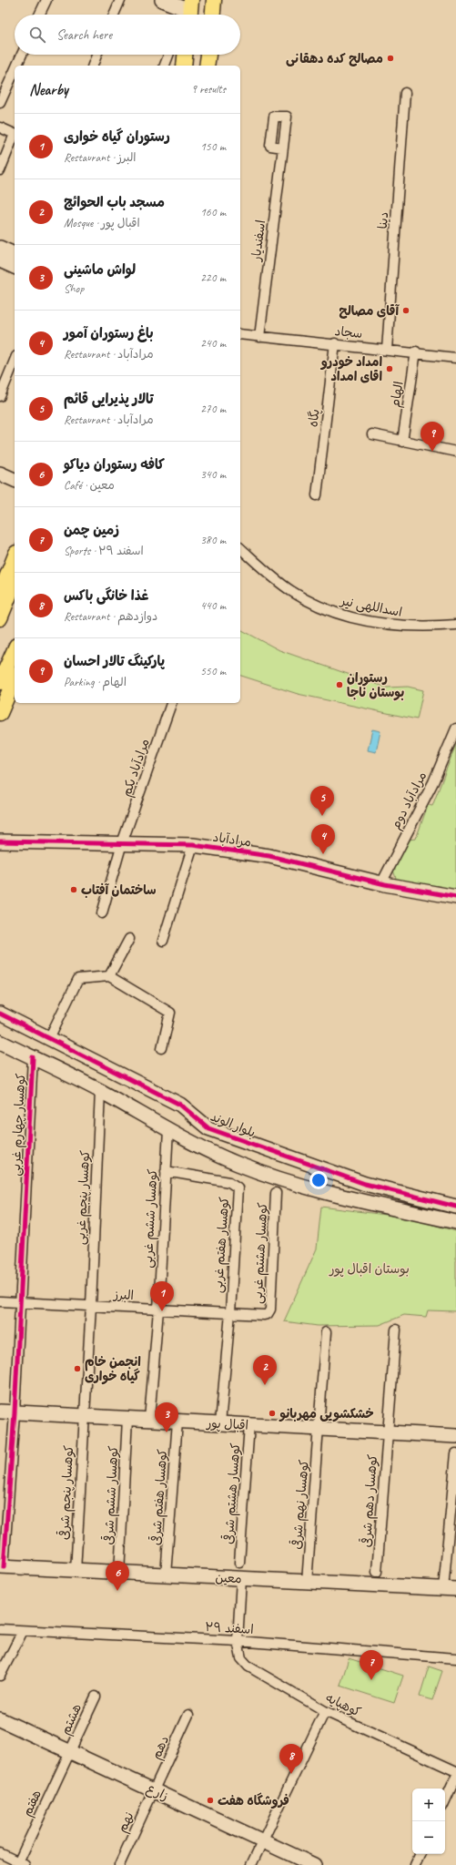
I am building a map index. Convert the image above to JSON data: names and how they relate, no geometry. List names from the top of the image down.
{
  "streets": {
    "street": [
      "دینا",
      "اسفندیار",
      "سجاد",
      "الهام",
      "پگاه",
      "اسداللهی نیر",
      "مرادآباد یکم",
      "مرادآباد دوم",
      "مرادآباد",
      "کوهسار چهارم غربی",
      "بلوار الوند",
      "کوهسار پنجم غربی",
      "کوهسار ششم غربی",
      "کوهسار هفتم غربی",
      "کوهسار هشتم غربی",
      "البرز",
      "اقبال پور",
      "کوهسار پنجم شرقی",
      "کوهسار هشتم شرقی",
      "کوهسار ششم شرقی",
      "کوهسار هفتم شرقی",
      "کوهسار دهم شرقی",
      "کوهسار نهم شرقی",
      "معین",
      "۲۹ اسفند",
      "کوهپایه",
      "هشتم",
      "دهم",
      "زارع",
      "هفتم",
      "نهم"
    ]
  },
  "crossings": [
    ["دینا", "سجاد"],
    ["اسفندیار", "سجاد"],
    ["سجاد", "الهام"],
    ["سجاد", "پگاه"],
    ["مرادآباد یکم", "مرادآباد"],
    ["مرادآباد دوم", "مرادآباد"],
    ["کوهسار چهارم غربی", "البرز"],
    ["کوهسار چهارم غربی", "اقبال پور"],
    ["کوهسار چهارم غربی", "معین"],
    ["کوهسار پنجم غربی", "البرز"],
    ["کوهسار پنجم غربی", "اقبال پور"],
    ["کوهسار پنجم غربی", "کوهسار پنجم شرقی"],
    ["کوهسار ششم غربی", "کوهسار هفتم غربی"],
    ["کوهسار ششم غربی", "البرز"],
    ["کوهسار ششم غربی", "اقبال پور"],
    ["کوهسار هفتم غربی", "البرز"],
    ["کوهسار هشتم غربی", "البرز"],
    ["اقبال پور", "کوهسار پنجم شرقی"],
    ["اقبال پور", "کوهسار هشتم شرقی"],
    ["اقبال پور", "کوهسار ششم شرقی"],
    ["اقبال پور", "کوهسار هفتم شرقی"],
    ["اقبال پور", "کوهسار دهم شرقی"],
    ["اقبال پور", "کوهسار نهم شرقی"],
    ["کوهسار پنجم شرقی", "معین"],
    ["کوهسار ششم شرقی", "معین"],
    ["کوهسار هفتم شرقی", "معین"],
    ["کوهسار نهم شرقی", "معین"],
    ["معین", "کوهپایه"],
    ["۲۹ اسفند", "کوهپایه"],
    ["هشتم", "زارع"],
    ["هشتم", "هفتم"],
    ["دهم", "زارع"],
    ["دهم", "نهم"],
    ["زارع", "هفتم"],
    ["زارع", "نهم"]
  ],
  "parks": ["بوستان اقبال پور"],
  "places": [
    "مصالح کده دهقانی",
    "آقای مصالح",
    "امداد خودرو اقای امداد",
    "رستوران بوستان ناجا",
    "ساختمان آفتاب",
    "انجمن خام گیاه خواری",
    "خشکشویی مهربانو",
    "فروشگاه هفت"
  ],
  "page": {
    "search": "Search here",
    "heading": ["Nearby", "9 results"],
    "list": [
      {
        "mark": "1",
        "name": "رستوران گیاه خواری",
        "note": "Restaurant · البرز",
        "value": "150 m"
      },
      {
        "mark": "2",
        "name": "مسجد باب الحوائج",
        "note": "Mosque · اقبال پور",
        "value": "160 m"
      },
      {
        "mark": "3",
        "name": "لواش ماشینی",
        "note": "Shop",
        "value": "220 m"
      },
      {
        "mark": "4",
        "name": "باغ رستوران آمور",
        "note": "Restaurant · مرادآباد",
        "value": "240 m"
      },
      {
        "mark": "5",
        "name": "تالار پذیرایی قائم",
        "note": "Restaurant · مرادآباد",
        "value": "270 m"
      },
      {
        "mark": "6",
        "name": "کافه رستوران دیاکو",
        "note": "Café · معین",
        "value": "340 m"
      },
      {
        "mark": "7",
        "name": "زمین چمن",
        "note": "Sports · ۲۹ اسفند",
        "value": "380 m"
      },
      {
        "mark": "8",
        "name": "غذا خانگی باکس",
        "note": "Restaurant · دوازدهم",
        "value": "440 m"
      },
      {
        "mark": "9",
        "name": "پارکینگ تالار احسان",
        "note": "Parking · الهام",
        "value": "550 m"
      }
    ],
    "pins": [
      "9",
      "5",
      "4",
      "1",
      "2",
      "3",
      "6",
      "7",
      "8"
    ],
    "map_buttons": ["+", "−"]
  }
}
